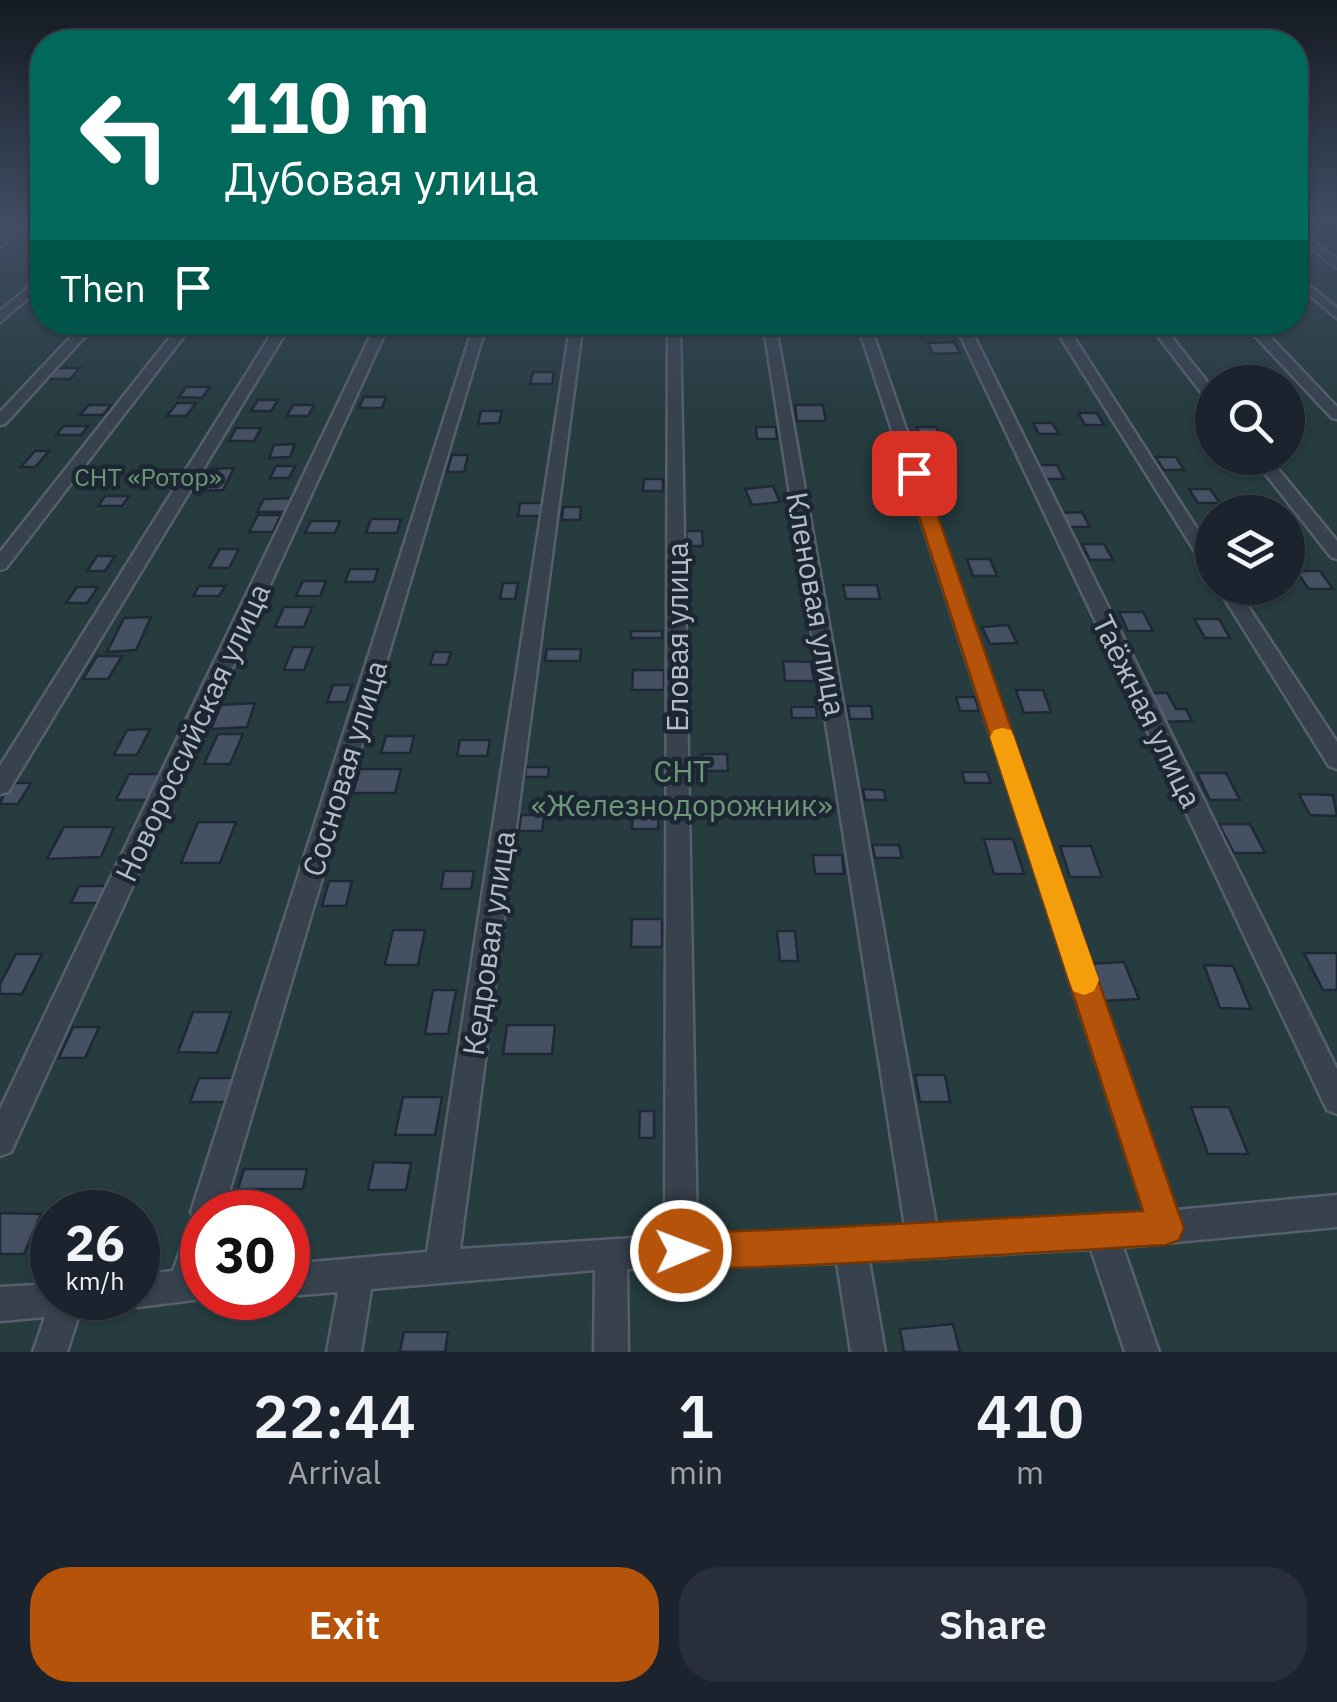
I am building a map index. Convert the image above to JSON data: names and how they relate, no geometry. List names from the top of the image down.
{
  "streets": {
    "street": [
      "Кленовая улица",
      "Еловая улица",
      "Таёжная улица",
      "Новороссийская улица",
      "Сосновая улица",
      "Кедровая улица"
    ]
  },
  "parks": ["СНТ «Ротор»", "СНТ «Железнодорожник»"],
  "page": {
    "turn": ["110 m", "Дубовая улица"],
    "then": "Then",
    "speed": "26 km/h",
    "limit": "30",
    "eta": [
      "22:44",
      "Arrival",
      "1",
      "min",
      "410",
      "m"
    ],
    "buttons": ["Exit", "Share"]
  }
}
